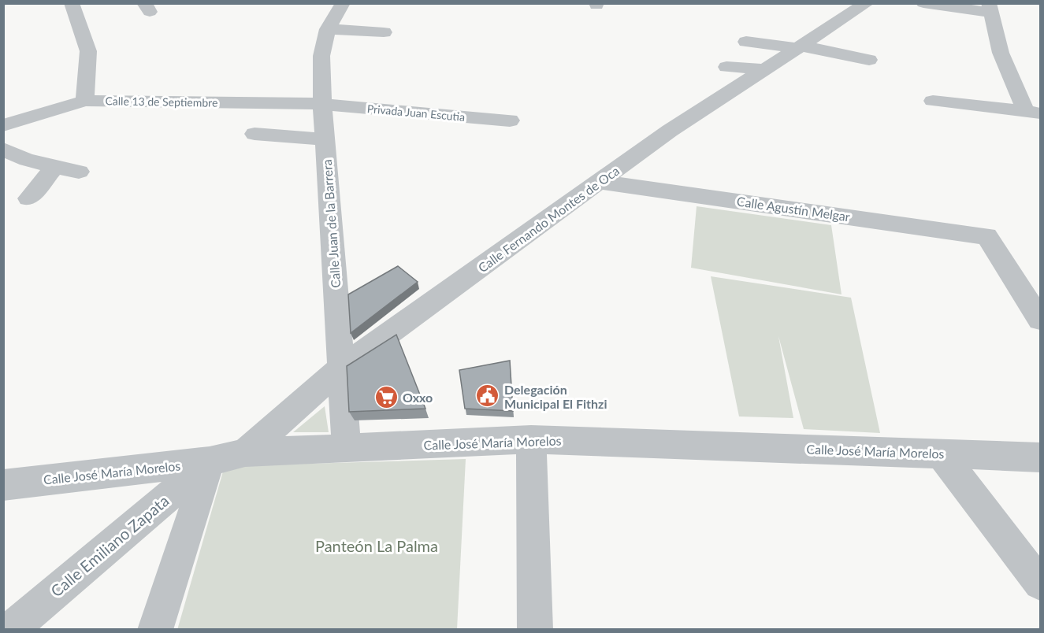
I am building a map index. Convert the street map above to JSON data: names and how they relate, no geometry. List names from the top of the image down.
{
  "streets": {
    "street": [
      "Calle 13 de Septiembre",
      "Privada Juan Escutia",
      "Calle Agustín Melgar",
      "Calle Fernando Montes de Oca",
      "Calle Juan de la Barrera",
      "Calle José María Morelos",
      "Calle Emiliano Zapata"
    ]
  },
  "crossings": [
    ["Calle 13 de Septiembre", "Privada Juan Escutia"],
    ["Calle 13 de Septiembre", "Calle Juan de la Barrera"],
    ["Privada Juan Escutia", "Calle Juan de la Barrera"],
    ["Calle Agustín Melgar", "Calle Fernando Montes de Oca"],
    ["Calle Fernando Montes de Oca", "Calle Juan de la Barrera"],
    ["Calle Fernando Montes de Oca", "Calle José María Morelos"],
    ["Calle Juan de la Barrera", "Calle José María Morelos"],
    ["Calle José María Morelos", "Calle Emiliano Zapata"]
  ],
  "parks": ["Panteón La Palma"],
  "places": {
    "public building": ["Delegación Municipal El Fithzi"],
    "supermarket": ["Oxxo"]
  }
}
